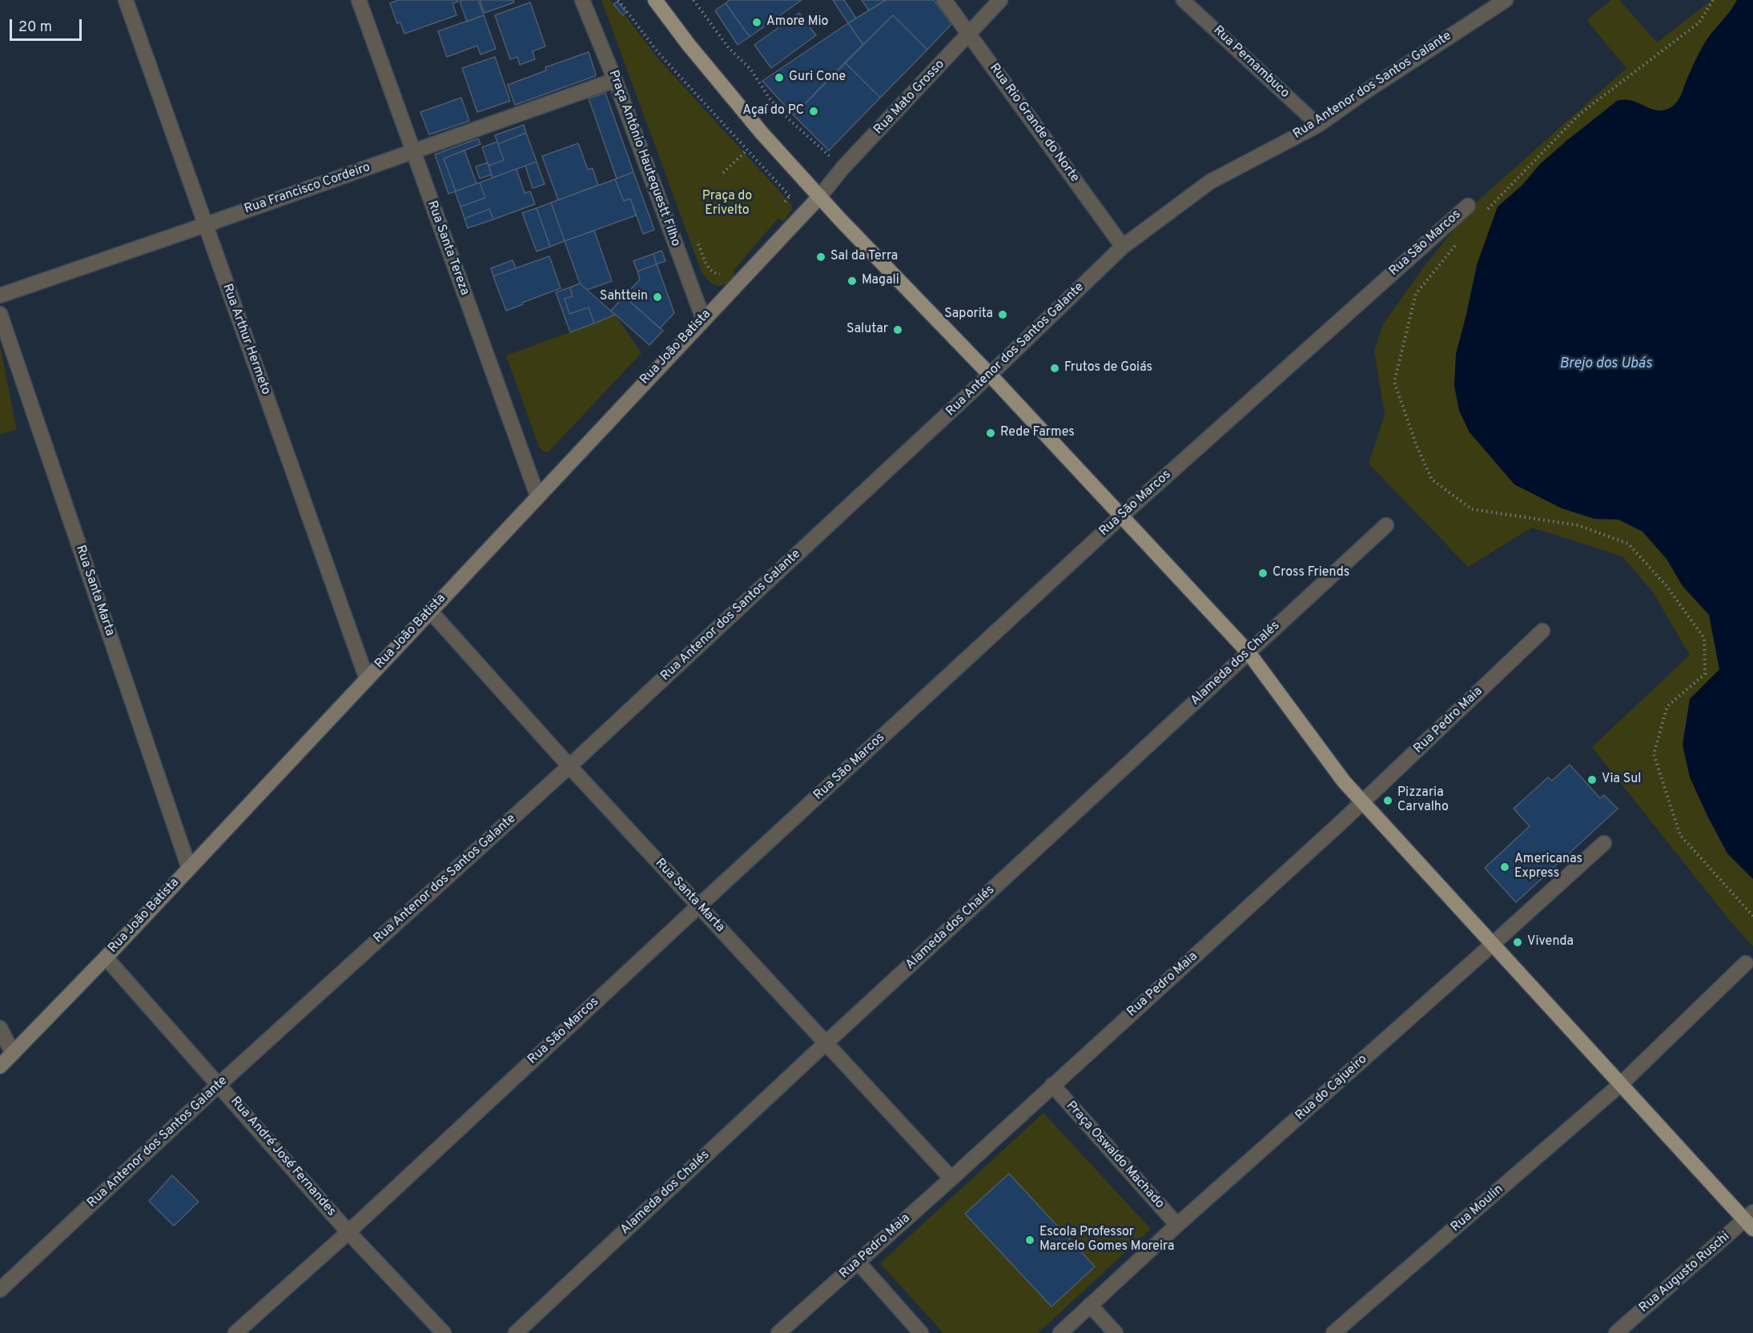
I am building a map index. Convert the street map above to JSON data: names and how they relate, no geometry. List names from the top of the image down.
{
  "streets": {
    "street": [
      "Rua Antenor dos Santos Galante",
      "Rua Mato Grosso",
      "Rua Rio Grande do Norte",
      "Praça Antônio Hautequestt Filho",
      "Rua Francisco Cordeiro",
      "Rua São Marcos",
      "Rua Santa Tereza",
      "Rua Arthur Hermeto",
      "Rua João Batista",
      "Rua Santa Marta",
      "Alameda dos Chalés",
      "Rua Pedro Maia",
      "Rua do Cajueiro",
      "Praça Oswaldo Machado",
      "Rua André José Fernandes",
      "Rua Moulin",
      "Rua Augusto Ruschi"
    ],
    "lane": ["Rua Pernambuco"]
  },
  "crossings": [
    ["Rua Pernambuco", "Rua Antenor dos Santos Galante"],
    ["Rua Antenor dos Santos Galante", "Rua Rio Grande do Norte"],
    ["Rua Antenor dos Santos Galante", "Rua Santa Marta"],
    ["Rua Antenor dos Santos Galante", "Rua André José Fernandes"],
    ["Rua Mato Grosso", "Rua Rio Grande do Norte"],
    ["Rua Mato Grosso", "Rua João Batista"],
    ["Praça Antônio Hautequestt Filho", "Rua Francisco Cordeiro"],
    ["Praça Antônio Hautequestt Filho", "Rua João Batista"],
    ["Rua Francisco Cordeiro", "Rua Santa Tereza"],
    ["Rua Francisco Cordeiro", "Rua Arthur Hermeto"],
    ["Rua São Marcos", "Rua Santa Marta"],
    ["Rua São Marcos", "Rua André José Fernandes"],
    ["Rua Santa Tereza", "Rua João Batista"],
    ["Rua Arthur Hermeto", "Rua João Batista"],
    ["Rua João Batista", "Rua Santa Marta"],
    ["Rua João Batista", "Rua André José Fernandes"],
    ["Rua Santa Marta", "Alameda dos Chalés"],
    ["Rua Santa Marta", "Rua Pedro Maia"],
    ["Rua Pedro Maia", "Praça Oswaldo Machado"],
    ["Rua do Cajueiro", "Praça Oswaldo Machado"]
  ],
  "water": ["Brejo dos Ubás"],
  "parks": ["Praça do Erivelto"],
  "places": [
    "Amore Mio",
    "Guri Cone",
    "Açaí do PC",
    "Sal da Terra",
    "Magali",
    "Sahttein",
    "Saporita",
    "Salutar",
    "Frutos de Goiás",
    "Rede Farmes",
    "Cross Friends",
    "Via Sul",
    "Pizzaria Carvalho",
    "Americanas Express",
    "Vivenda",
    "Escola Professor Marcelo Gomes Moreira"
  ],
  "scale_bar": "20 m"
}
